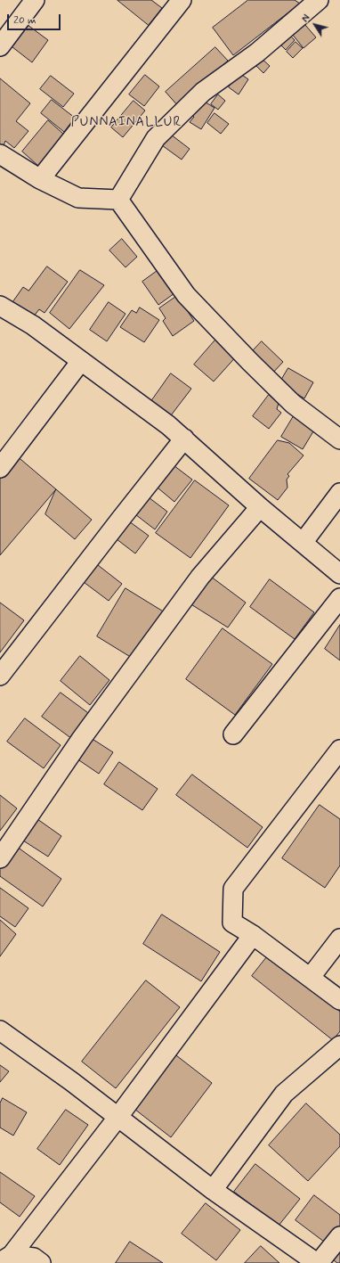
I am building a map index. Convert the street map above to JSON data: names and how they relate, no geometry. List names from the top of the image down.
{
  "districts": ["PUNNAINALLUR"],
  "scale_bar": "20 m",
  "north": "top left"
}
